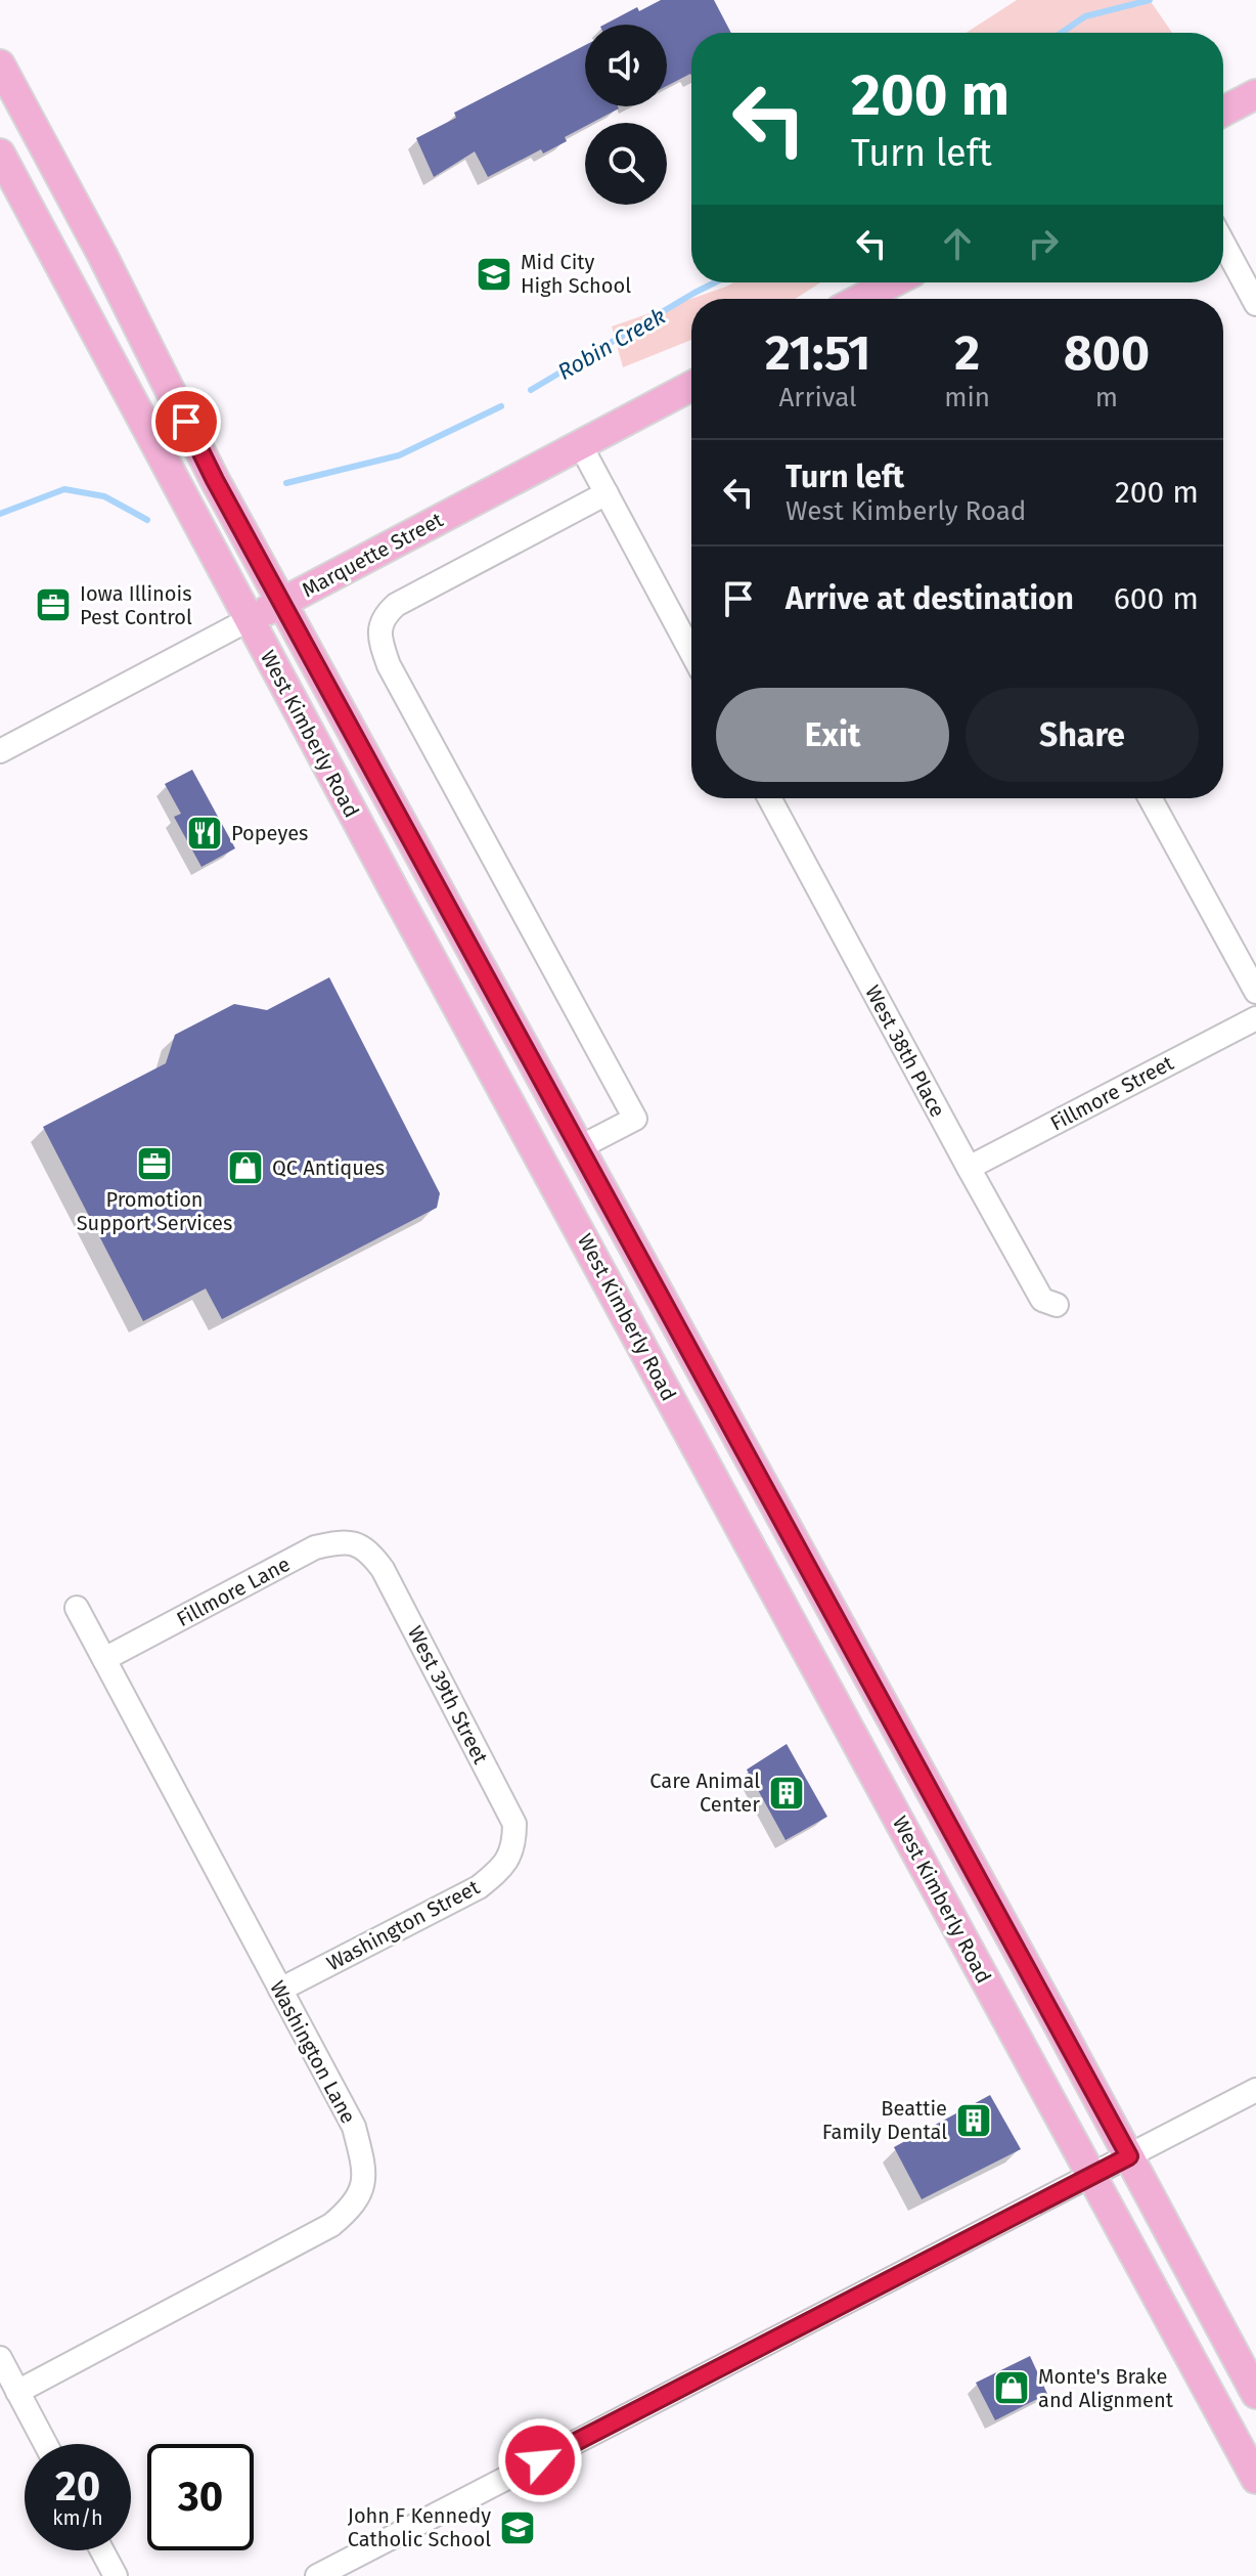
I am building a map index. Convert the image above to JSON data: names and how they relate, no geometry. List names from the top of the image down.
{
  "streets": {
    "main road": ["Marquette Street", "West Kimberly Road"],
    "street": [
      "West 38th Place",
      "Fillmore Street",
      "Fillmore Lane",
      "West 39th Street",
      "Washington Street",
      "Washington Lane"
    ]
  },
  "crossings": [
    ["Marquette Street", "West Kimberly Road"],
    ["West 38th Place", "Fillmore Street"],
    ["Fillmore Lane", "West 39th Street"],
    ["Fillmore Lane", "Washington Lane"],
    ["West 39th Street", "Washington Street"],
    ["Washington Street", "Washington Lane"]
  ],
  "water": ["Robin Creek"],
  "places": {
    "school or university": ["Mid City High School", "John F Kennedy Catholic School"],
    "office": ["Iowa Illinois Pest Control", "Promotion Support Services"],
    "restaurant": ["Popeyes"],
    "shop": ["QC Antiques", "Monte's Brake and Alignment"],
    "building": ["Care Animal Center", "Beattie Family Dental"]
  },
  "page": {
    "turn": ["200 m", "Turn left"],
    "eta": [
      "21:51",
      "Arrival",
      "2",
      "min",
      "800",
      "m"
    ],
    "list": [
      {
        "name": "Turn left",
        "note": "West Kimberly Road",
        "value": "200 m"
      },
      {
        "name": "Arrive at destination",
        "value": "600 m"
      }
    ],
    "buttons": ["Exit", "Share"],
    "speed": "20 km/h",
    "limit": "30"
  }
}
